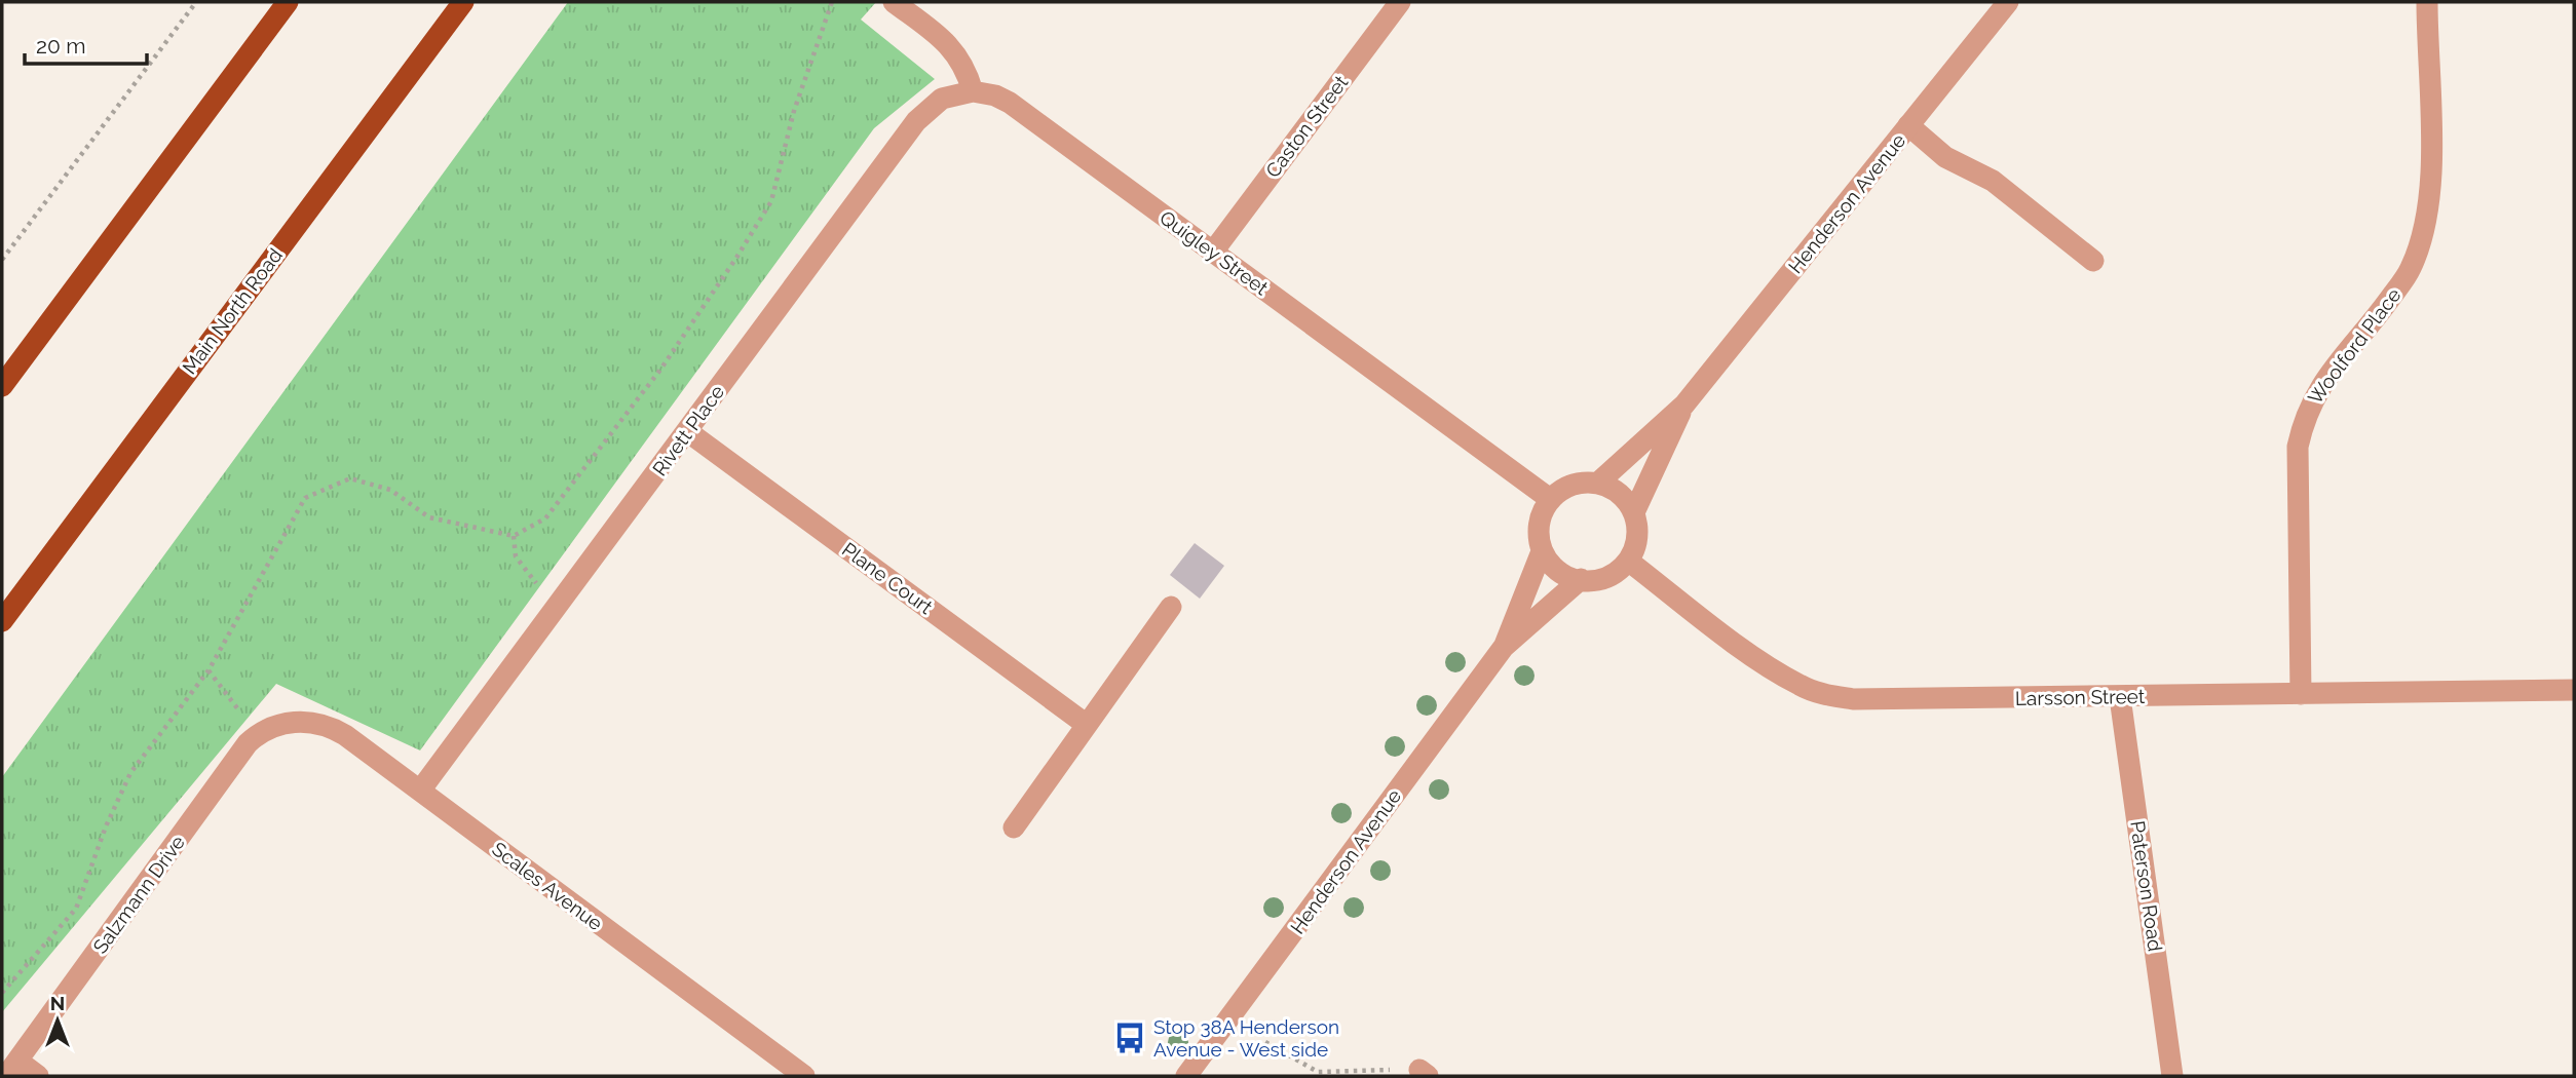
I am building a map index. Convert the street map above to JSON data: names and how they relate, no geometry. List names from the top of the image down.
{
  "streets": {
    "highway": ["Main North Road"],
    "street": [
      "Caston Street",
      "Henderson Avenue",
      "Quigley Street",
      "Woolford Place",
      "Rivett Place",
      "Plane Court",
      "Larsson Street",
      "Scales Avenue",
      "Paterson Road",
      "Salzmann Drive"
    ]
  },
  "crossings": [
    ["Caston Street", "Quigley Street"],
    ["Henderson Avenue", "Quigley Street"],
    ["Henderson Avenue", "Larsson Street"],
    ["Quigley Street", "Rivett Place"],
    ["Quigley Street", "Larsson Street"],
    ["Woolford Place", "Larsson Street"],
    ["Rivett Place", "Plane Court"],
    ["Rivett Place", "Scales Avenue"],
    ["Larsson Street", "Paterson Road"],
    ["Scales Avenue", "Salzmann Drive"]
  ],
  "places": {
    "bus stop": ["Stop 38A Henderson Avenue - West side"]
  },
  "scale_bar": "20 m",
  "north": "top"
}
